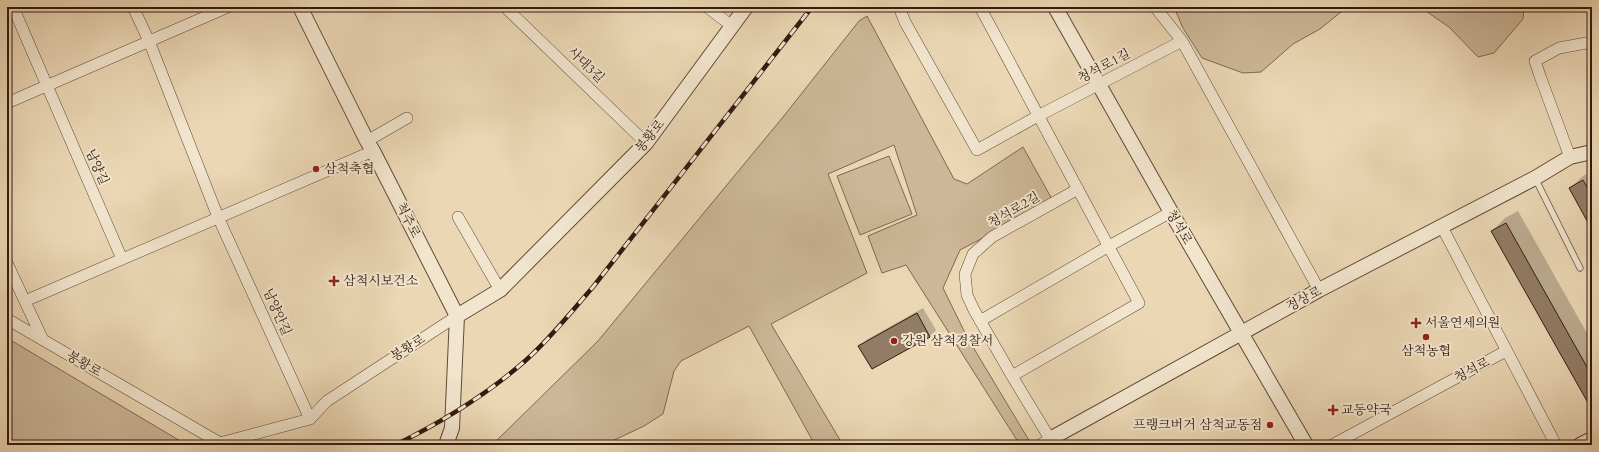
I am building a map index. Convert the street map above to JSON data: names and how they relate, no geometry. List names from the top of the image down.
{
  "streets": {
    "street": [
      "사대3길",
      "청석로1길",
      "봉황로",
      "남양길",
      "청석로2길",
      "척주로",
      "청석로",
      "정상로",
      "남양안길"
    ]
  },
  "crossings": [
    ["사대3길", "봉황로"],
    ["청석로1길", "청석로"],
    ["봉황로", "척주로"],
    ["봉황로", "남양안길"],
    ["청석로2길", "정상로"],
    ["청석로", "정상로"]
  ],
  "places": {
    "other": [
      "삼척축협",
      "삼척농협",
      "강원 삼척경찰서",
      "프랭크버거 삼척교동점"
    ],
    "health": ["삼척시보건소", "서울연세의원", "교동약국"]
  }
}
